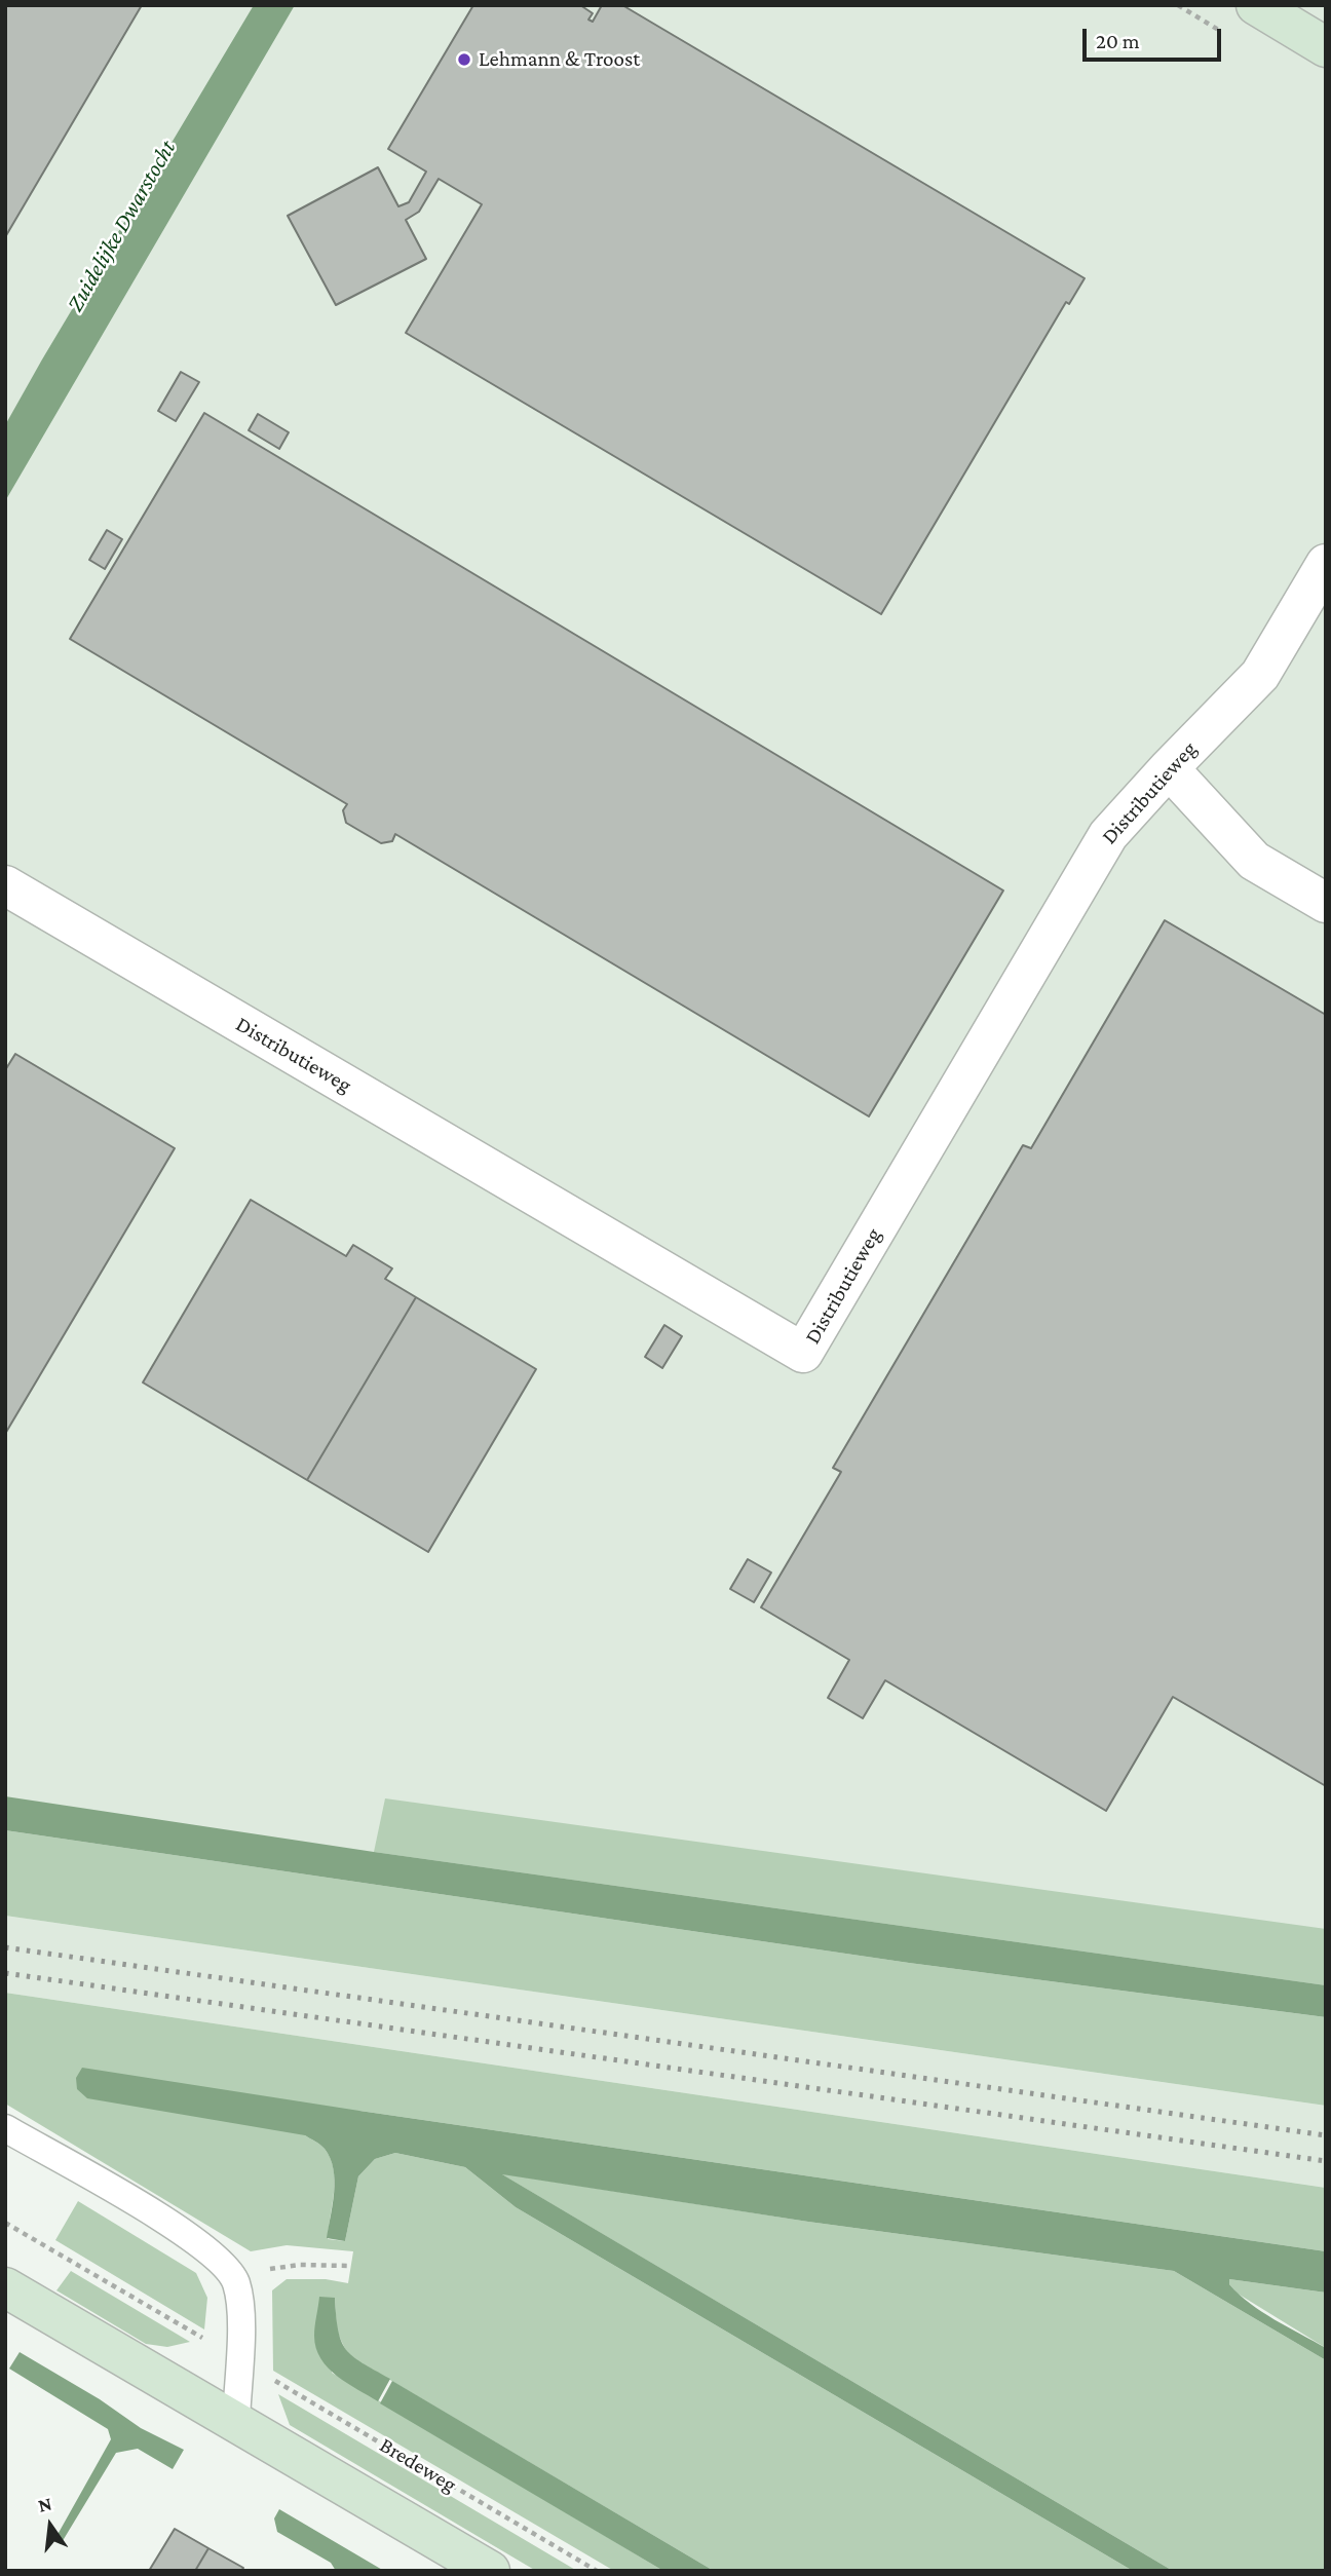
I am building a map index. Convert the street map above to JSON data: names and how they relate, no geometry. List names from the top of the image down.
{
  "streets": {
    "street": ["Distributieweg"],
    "path": ["Bredeweg"]
  },
  "water": ["Zuidelijke Dwarstocht"],
  "places": ["Lehmann & Troost"],
  "scale_bar": "20 m",
  "north": "top"
}
